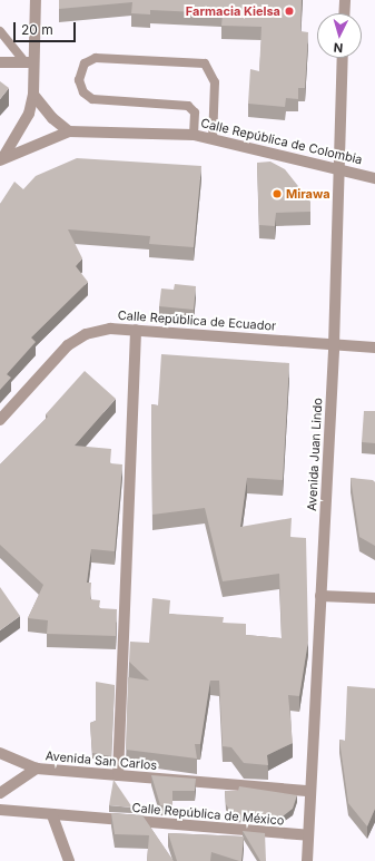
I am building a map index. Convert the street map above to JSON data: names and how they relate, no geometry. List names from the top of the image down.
{
  "streets": {
    "street": [
      "Calle República de Colombia",
      "Calle República de Ecuador",
      "Avenida Juan Lindo",
      "Avenida San Carlos",
      "Calle República de México"
    ]
  },
  "crossings": [
    ["Calle República de Colombia", "Avenida Juan Lindo"],
    ["Calle República de Ecuador", "Avenida Juan Lindo"],
    ["Avenida Juan Lindo", "Avenida San Carlos"],
    ["Avenida Juan Lindo", "Calle República de México"]
  ],
  "places": ["Farmacia Kielsa", "Mirawa"],
  "scale_bar": "20 m",
  "north": "bottom"
}
